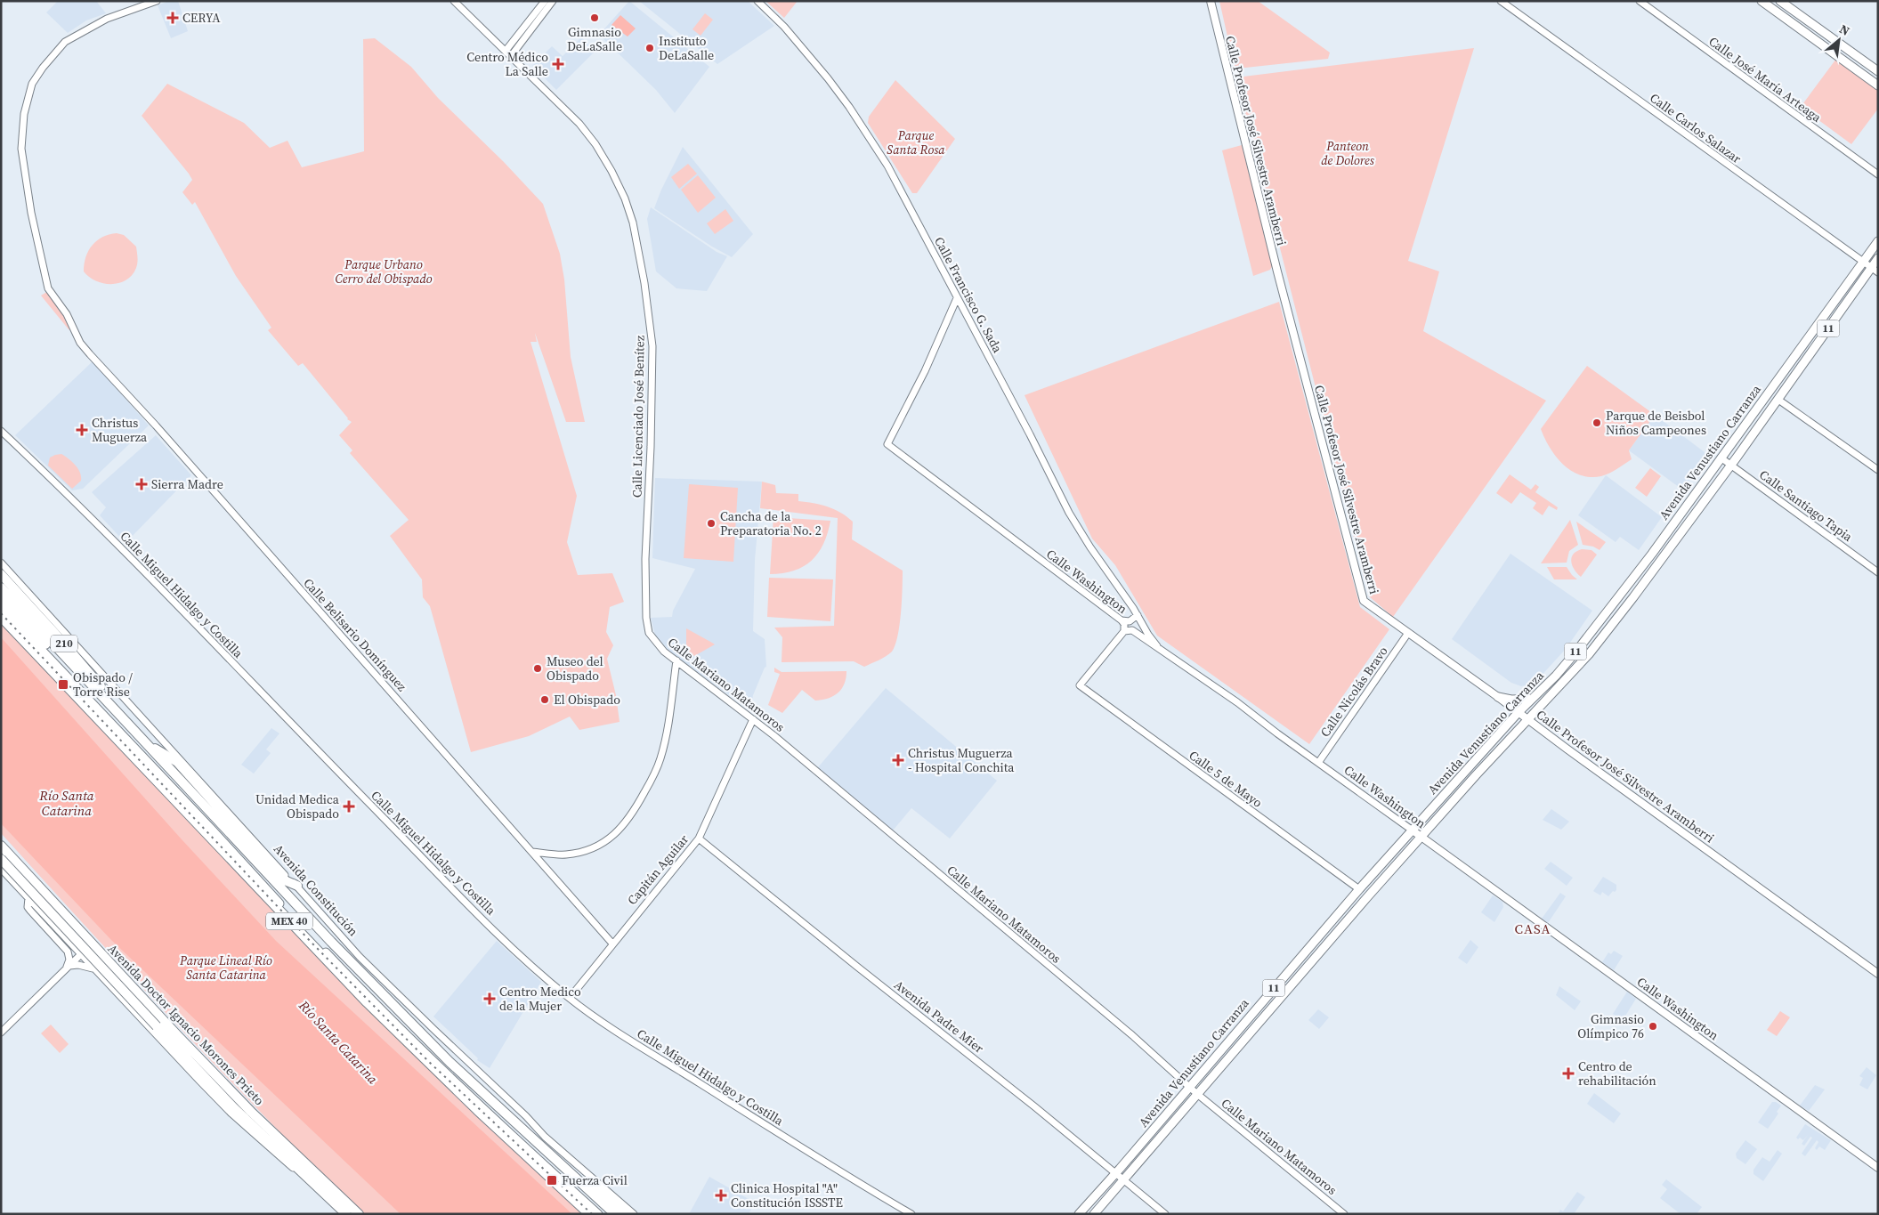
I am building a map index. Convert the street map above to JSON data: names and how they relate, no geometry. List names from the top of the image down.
{
  "streets": {
    "highway": [
      "210",
      "Avenida Constitución",
      "MEX 40",
      "Avenida Doctor Ignacio Morones Prieto"
    ],
    "main road": [
      "Calle Profesor José Silvestre Aramberri",
      "11",
      "Avenida Venustiano Carranza",
      "Calle Washington"
    ],
    "street": [
      "Calle José María Arteaga",
      "Calle Carlos Salazar",
      "Calle Francisco G. Sada",
      "Calle Licenciado José Benítez",
      "Calle Santiago Tapia",
      "Calle Miguel Hidalgo y Costilla",
      "Calle Belisario Domínguez",
      "Calle Mariano Matamoros",
      "Calle Nicolás Bravo",
      "Calle 5 de Mayo",
      "Capitán Aguilar",
      "Avenida Padre Mier"
    ]
  },
  "crossings": [
    ["Calle Carlos Salazar", "Avenida Venustiano Carranza"],
    ["Calle Profesor José Silvestre Aramberri", "Avenida Venustiano Carranza"],
    ["Calle Profesor José Silvestre Aramberri", "Calle Nicolás Bravo"],
    ["Calle Francisco G. Sada", "Calle Washington"],
    ["Calle Licenciado José Benítez", "Calle Mariano Matamoros"],
    ["Avenida Venustiano Carranza", "Calle Santiago Tapia"],
    ["Avenida Venustiano Carranza", "Calle Washington"],
    ["Avenida Venustiano Carranza", "Calle Mariano Matamoros"],
    ["Avenida Venustiano Carranza", "Calle 5 de Mayo"],
    ["Avenida Venustiano Carranza", "Avenida Padre Mier"],
    ["Calle Washington", "Calle Nicolás Bravo"],
    ["Calle Washington", "Calle 5 de Mayo"],
    ["Calle Miguel Hidalgo y Costilla", "Capitán Aguilar"],
    ["Calle Belisario Domínguez", "Capitán Aguilar"],
    ["210", "Avenida Constitución"],
    ["Calle Mariano Matamoros", "Capitán Aguilar"],
    ["Capitán Aguilar", "Avenida Padre Mier"]
  ],
  "districts": ["CASA"],
  "water": ["Río Santa Catarina"],
  "parks": [
    "Parque Santa Rosa",
    "Panteon de Dolores",
    "Parque Urbano Cerro del Obispado",
    "Parque Lineal Río Santa Catarina"
  ],
  "places": {
    "health": [
      "CERYA",
      "Centro Médico La Salle",
      "Christus Muguerza",
      "Sierra Madre",
      "Christus Muguerza - Hospital Conchita",
      "Unidad Medica Obispado",
      "Centro Medico de la Mujer",
      "Centro de rehabilitación",
      "Clinica Hospital \"A\" Constitución ISSSTE"
    ],
    "other": [
      "Gimnasio DeLaSalle",
      "Instituto DeLaSalle",
      "Parque de Beisbol Niños Campeones",
      "Cancha de la Preparatoria No. 2",
      "Museo del Obispado",
      "El Obispado",
      "Gimnasio Olímpico 76"
    ],
    "transit": ["Obispado / Torre Rise", "Fuerza Civil"]
  },
  "north": "top right"
}
